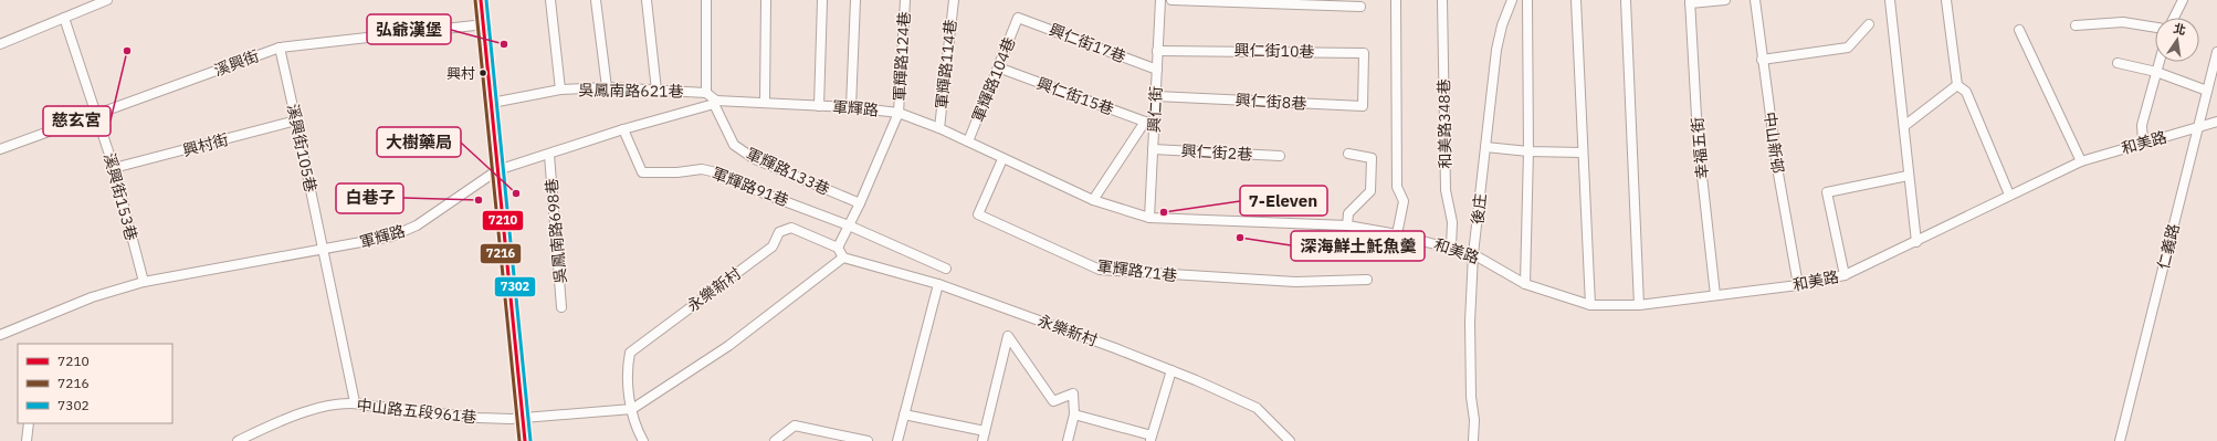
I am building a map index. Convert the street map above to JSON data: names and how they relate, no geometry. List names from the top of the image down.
{
  "streets": {
    "street": [
      "興仁街17巷",
      "興仁街10巷",
      "軍輝路124巷",
      "溪興街",
      "軍輝路114巷",
      "軍輝路104巷",
      "吳鳳南路621巷",
      "興仁街15巷",
      "興仁街8巷",
      "軍輝路",
      "興仁街",
      "和美路348巷",
      "中山新邨",
      "和美路",
      "興村街",
      "溪興街105巷",
      "幸福五街",
      "興仁街2巷",
      "軍輝路133巷",
      "軍輝路91巷",
      "溪興街153巷",
      "後庄",
      "吳鳳南路698巷",
      "仁義路",
      "軍輝路71巷",
      "永樂新村",
      "中山路五段961巷"
    ]
  },
  "crossings": [
    ["興仁街17巷", "軍輝路104巷"],
    ["興仁街17巷", "興仁街"],
    ["興仁街10巷", "興仁街8巷"],
    ["興仁街10巷", "興仁街"],
    ["軍輝路124巷", "軍輝路"],
    ["溪興街", "溪興街105巷"],
    ["溪興街", "溪興街153巷"],
    ["軍輝路114巷", "軍輝路"],
    ["軍輝路104巷", "興仁街15巷"],
    ["軍輝路104巷", "軍輝路"],
    ["吳鳳南路621巷", "軍輝路"],
    ["吳鳳南路621巷", "軍輝路133巷"],
    ["興仁街15巷", "興仁街"],
    ["興仁街8巷", "興仁街"],
    ["軍輝路", "興仁街"],
    ["軍輝路", "和美路"],
    ["軍輝路", "溪興街105巷"],
    ["軍輝路", "軍輝路133巷"],
    ["軍輝路", "軍輝路91巷"],
    ["軍輝路", "溪興街153巷"],
    ["軍輝路", "吳鳳南路698巷"],
    ["軍輝路", "軍輝路71巷"],
    ["興仁街", "興仁街2巷"],
    ["和美路348巷", "和美路"],
    ["中山新邨", "和美路"],
    ["和美路", "幸福五街"],
    ["和美路", "後庄"],
    ["和美路", "仁義路"],
    ["興村街", "溪興街105巷"],
    ["興村街", "溪興街153巷"]
  ],
  "places": [
    "弘爺漢堡",
    "慈玄宮",
    "興村",
    "大樹藥局",
    "白巷子",
    "7-Eleven",
    "深海鮮土魠魚羹"
  ],
  "lines": ["transit line 7210", "transit line 7216", "transit line 7302"],
  "legend": ["7210", "7216", "7302"],
  "north": "top"
}
